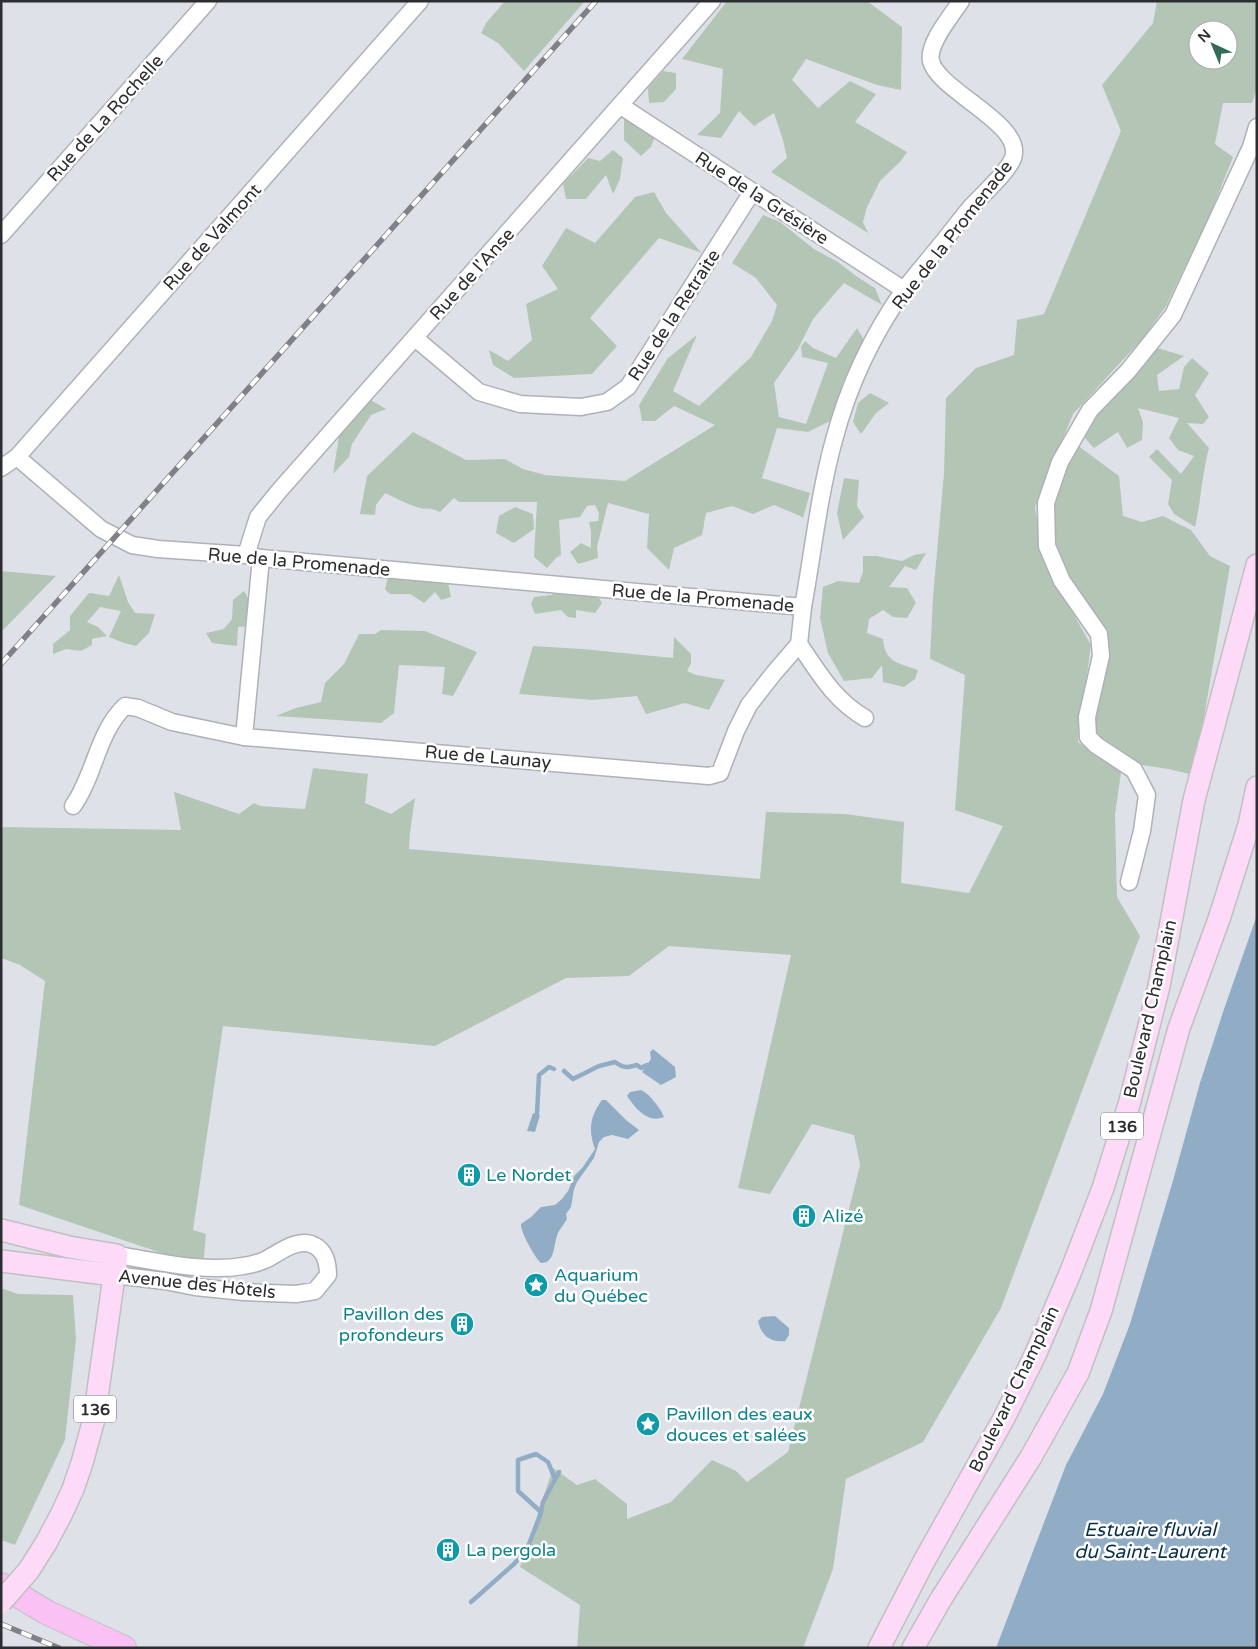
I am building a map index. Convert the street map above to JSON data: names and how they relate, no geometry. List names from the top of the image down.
{
  "streets": {
    "main road": ["Boulevard Champlain", "136", "Avenue des Hôtels"],
    "street": [
      "Rue de La Rochelle",
      "Rue de la Grésière",
      "Rue de la Promenade",
      "Rue de Valmont",
      "Rue de l'Anse",
      "Rue de la Retraite",
      "Rue de Launay"
    ]
  },
  "crossings": [
    ["Rue de la Grésière", "Rue de la Promenade"],
    ["Rue de la Grésière", "Rue de l'Anse"],
    ["Rue de la Grésière", "Rue de la Retraite"],
    ["Rue de la Promenade", "Rue de Valmont"],
    ["Rue de la Promenade", "Rue de l'Anse"],
    ["Rue de l'Anse", "Rue de la Retraite"],
    ["136", "Avenue des Hôtels"]
  ],
  "water": ["Estuaire fluvial du Saint-Laurent"],
  "places": {
    "building": [
      "Le Nordet",
      "Alizé",
      "Pavillon des profondeurs",
      "La pergola"
    ],
    "place": ["Aquarium du Québec", "Pavillon des eaux douces et salées"]
  },
  "north": "top left"
}
